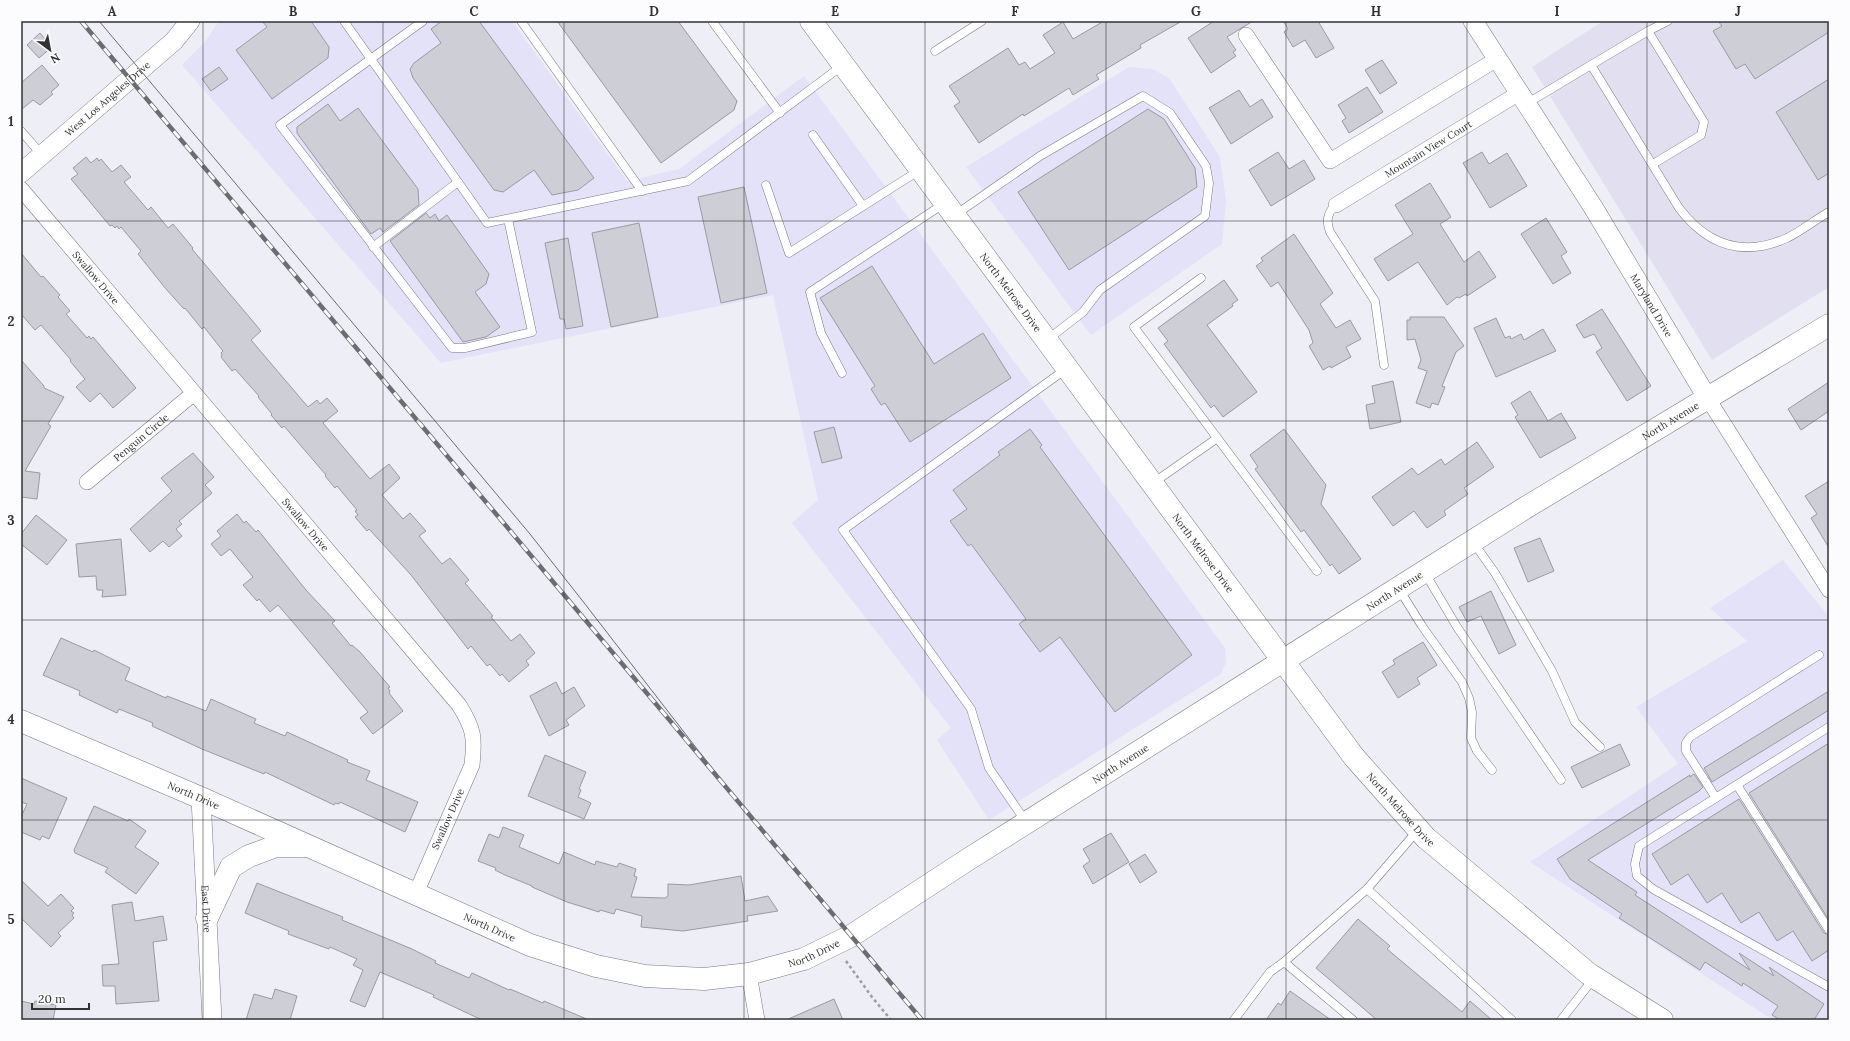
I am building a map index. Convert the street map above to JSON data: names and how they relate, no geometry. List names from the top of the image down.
{
  "streets": {
    "main road": ["North Melrose Drive", "North Avenue", "North Drive"],
    "street": [
      "West Los Angeles Drive",
      "Mountain View Court",
      "Swallow Drive",
      "Maryland Drive",
      "Penguin Circle",
      "East Drive"
    ]
  },
  "crossings": [
    ["Mountain View Court", "Maryland Drive"],
    ["Swallow Drive", "Penguin Circle"],
    ["Swallow Drive", "North Drive"],
    ["North Melrose Drive", "North Avenue"],
    ["Maryland Drive", "North Avenue"],
    ["North Avenue", "North Drive"],
    ["North Drive", "East Drive"]
  ],
  "scale_bar": "20 m",
  "north": "bottom right",
  "grid": {
    "columns": [
      "A",
      "B",
      "C",
      "D",
      "E",
      "F",
      "G",
      "H",
      "I",
      "J"
    ],
    "rows": [
      "1",
      "2",
      "3",
      "4",
      "5"
    ]
  }
}
